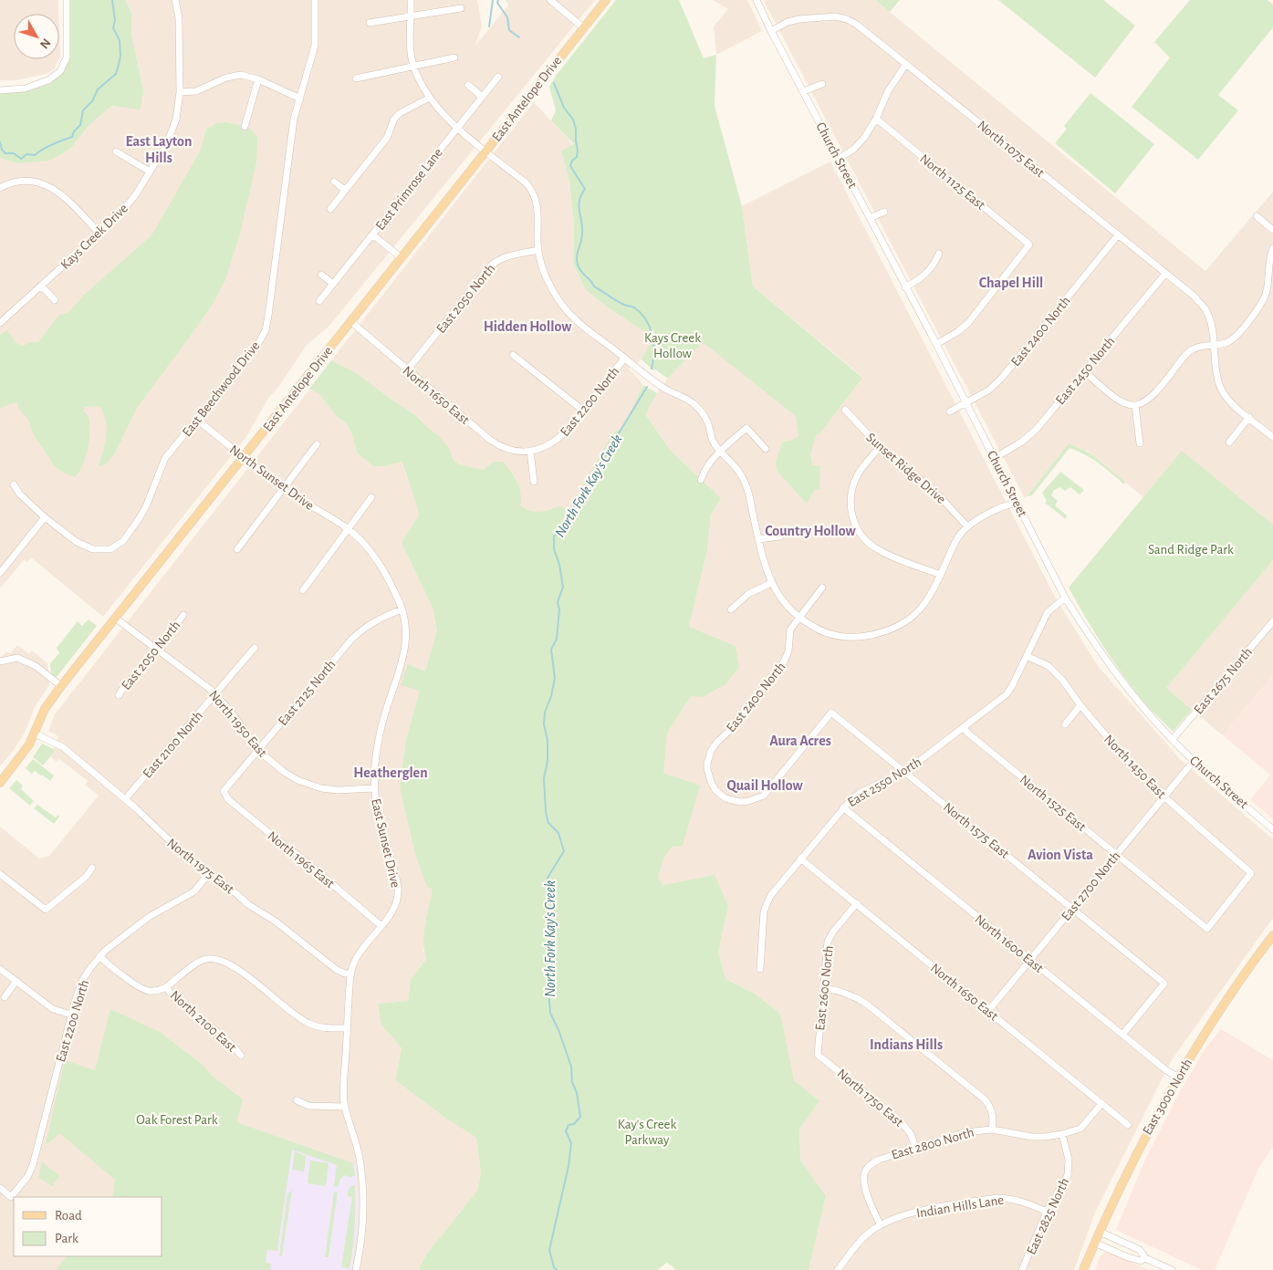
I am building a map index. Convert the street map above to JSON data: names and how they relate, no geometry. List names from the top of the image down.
{
  "streets": {
    "main road": ["East Antelope Drive", "East 3000 North"],
    "street": [
      "North 1075 East",
      "Church Street",
      "North 1125 East",
      "East Primrose Lane",
      "Kays Creek Drive",
      "East 2050 North",
      "East 2400 North",
      "East 2450 North",
      "East Beechwood Drive",
      "North 1650 East",
      "East 2200 North",
      "Sunset Ridge Drive",
      "North Sunset Drive",
      "East 2675 North",
      "East 2125 North",
      "North 1950 East",
      "East 2100 North",
      "North 1450 East",
      "East 2550 North",
      "North 1525 East",
      "North 1575 East",
      "East Sunset Drive",
      "North 1965 East",
      "North 1975 East",
      "East 2700 North",
      "North 1600 East",
      "East 2600 North",
      "North 2100 East",
      "North 1750 East",
      "East 2800 North",
      "Indian Hills Lane",
      "East 2825 North"
    ]
  },
  "crossings": [
    ["East Antelope Drive", "North 1650 East"],
    ["East Antelope Drive", "North Sunset Drive"],
    ["East Antelope Drive", "North 1950 East"],
    ["East Antelope Drive", "North 1975 East"],
    ["North 1075 East", "Church Street"],
    ["North 1075 East", "East 2400 North"],
    ["North 1075 East", "East 2450 North"],
    ["Church Street", "North 1125 East"],
    ["Church Street", "East 2400 North"],
    ["Church Street", "East 2450 North"],
    ["Church Street", "East 2675 North"],
    ["Church Street", "East 2550 North"],
    ["Church Street", "East 2700 North"],
    ["East 2050 North", "North 1650 East"],
    ["East 2050 North", "North 1950 East"],
    ["East 2400 North", "North 1575 East"],
    ["East Beechwood Drive", "North Sunset Drive"],
    ["North 1650 East", "East 2200 North"],
    ["North 1650 East", "East 2550 North"],
    ["North 1650 East", "East 2700 North"],
    ["North 1650 East", "East 2600 North"],
    ["North 1650 East", "East 2800 North"],
    ["East 2200 North", "North 1975 East"],
    ["East 2200 North", "North 2100 East"],
    ["North Sunset Drive", "East Sunset Drive"],
    ["East 2125 North", "North 1950 East"],
    ["East 2125 North", "East Sunset Drive"],
    ["East 2125 North", "North 1965 East"],
    ["North 1950 East", "East 2100 North"],
    ["North 1950 East", "East Sunset Drive"],
    ["East 2100 North", "North 1975 East"],
    ["North 1450 East", "East 2550 North"],
    ["North 1450 East", "North 1525 East"],
    ["North 1450 East", "East 2700 North"],
    ["East 2550 North", "North 1525 East"],
    ["East 2550 North", "North 1575 East"],
    ["East 2550 North", "North 1600 East"],
    ["North 1525 East", "East 2700 North"],
    ["North 1575 East", "East 2700 North"],
    ["North 1575 East", "North 1600 East"],
    ["East Sunset Drive", "North 1965 East"],
    ["East Sunset Drive", "North 1975 East"],
    ["East 2700 North", "North 1600 East"],
    ["North 1600 East", "East 3000 North"],
    ["East 2600 North", "North 1750 East"],
    ["North 1750 East", "East 2800 North"],
    ["East 2800 North", "Indian Hills Lane"],
    ["East 2800 North", "East 2825 North"],
    ["Indian Hills Lane", "East 2825 North"]
  ],
  "districts": [
    "East Layton Hills",
    "Chapel Hill",
    "Hidden Hollow",
    "Country Hollow",
    "Aura Acres",
    "Heatherglen",
    "Quail Hollow",
    "Avion Vista",
    "Indians Hills"
  ],
  "water": ["North Fork Kay's Creek"],
  "parks": [
    "Kays Creek Hollow",
    "Sand Ridge Park",
    "Oak Forest Park",
    "Kay's Creek Parkway"
  ],
  "legend": ["Road", "Park"],
  "north": "bottom right"
}
